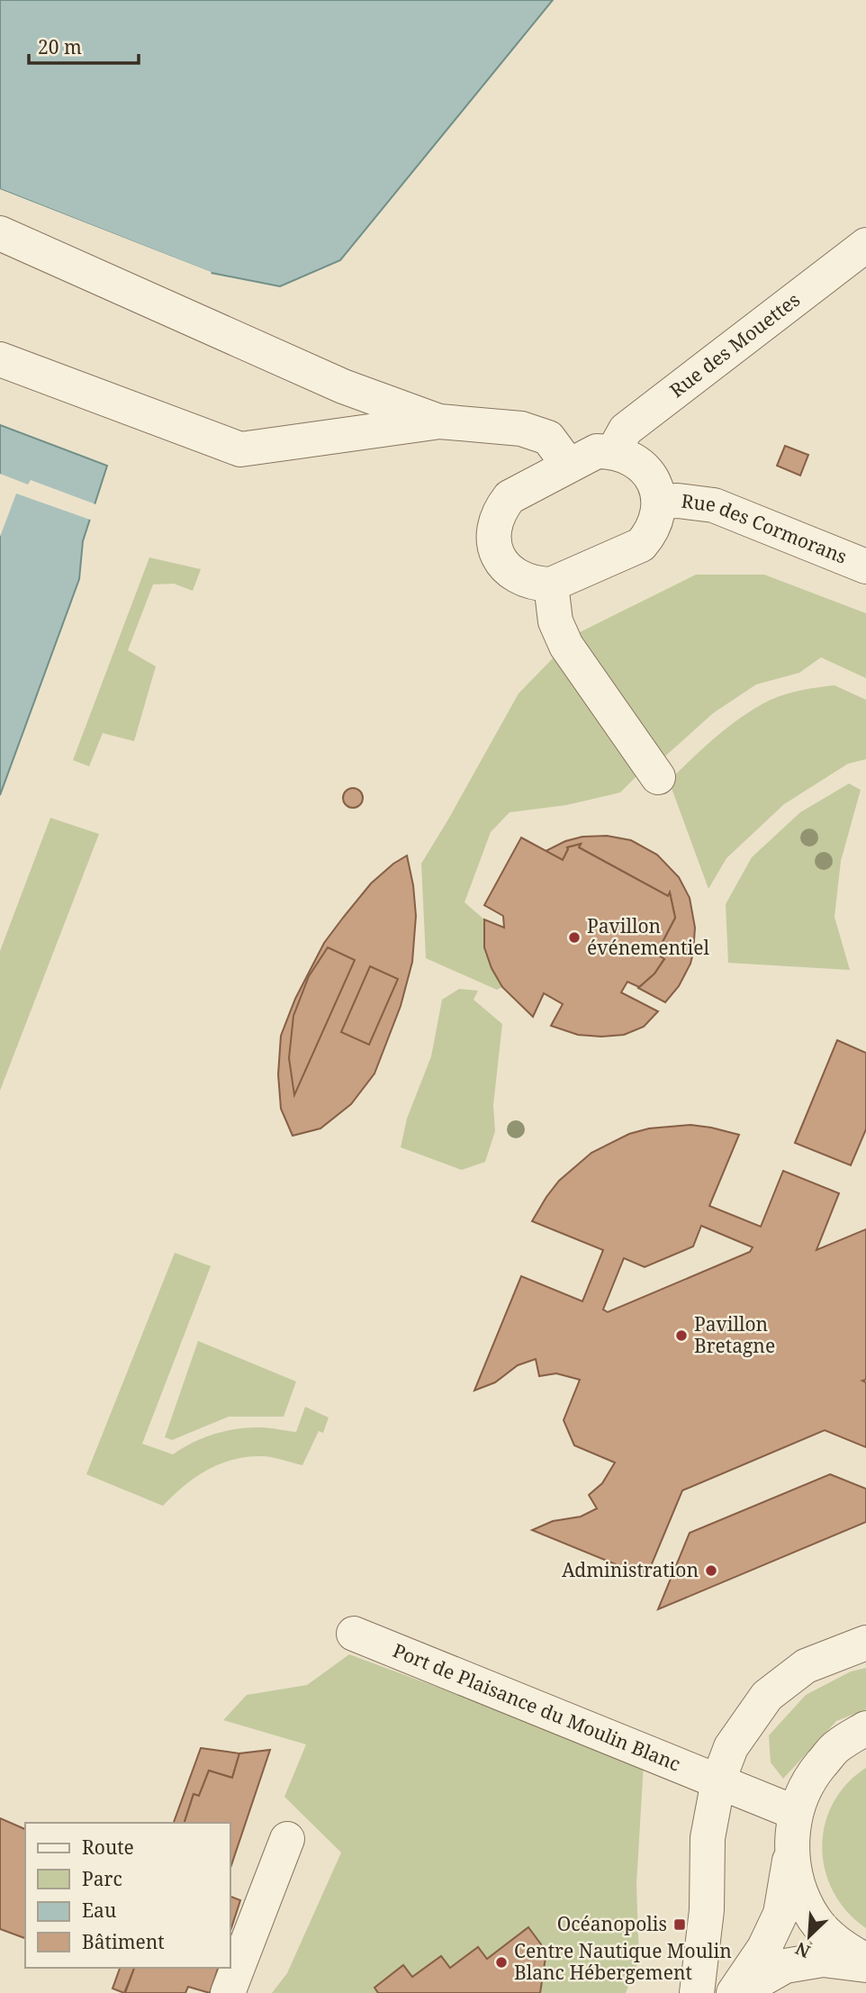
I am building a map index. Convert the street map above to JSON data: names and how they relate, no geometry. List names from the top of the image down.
{
  "streets": {
    "street": ["Rue des Mouettes", "Rue des Cormorans", "Port de Plaisance du Moulin Blanc"]
  },
  "crossings": [
    ["Rue des Mouettes", "Rue des Cormorans"]
  ],
  "places": {
    "other": [
      "Pavillon événementiel",
      "Pavillon Bretagne",
      "Administration",
      "Centre Nautique Moulin Blanc Hébergement"
    ],
    "transit": ["Océanopolis"]
  },
  "legend": [
    "Route",
    "Parc",
    "Eau",
    "Bâtiment"
  ],
  "scale_bar": "20 m",
  "north": "bottom left"
}
